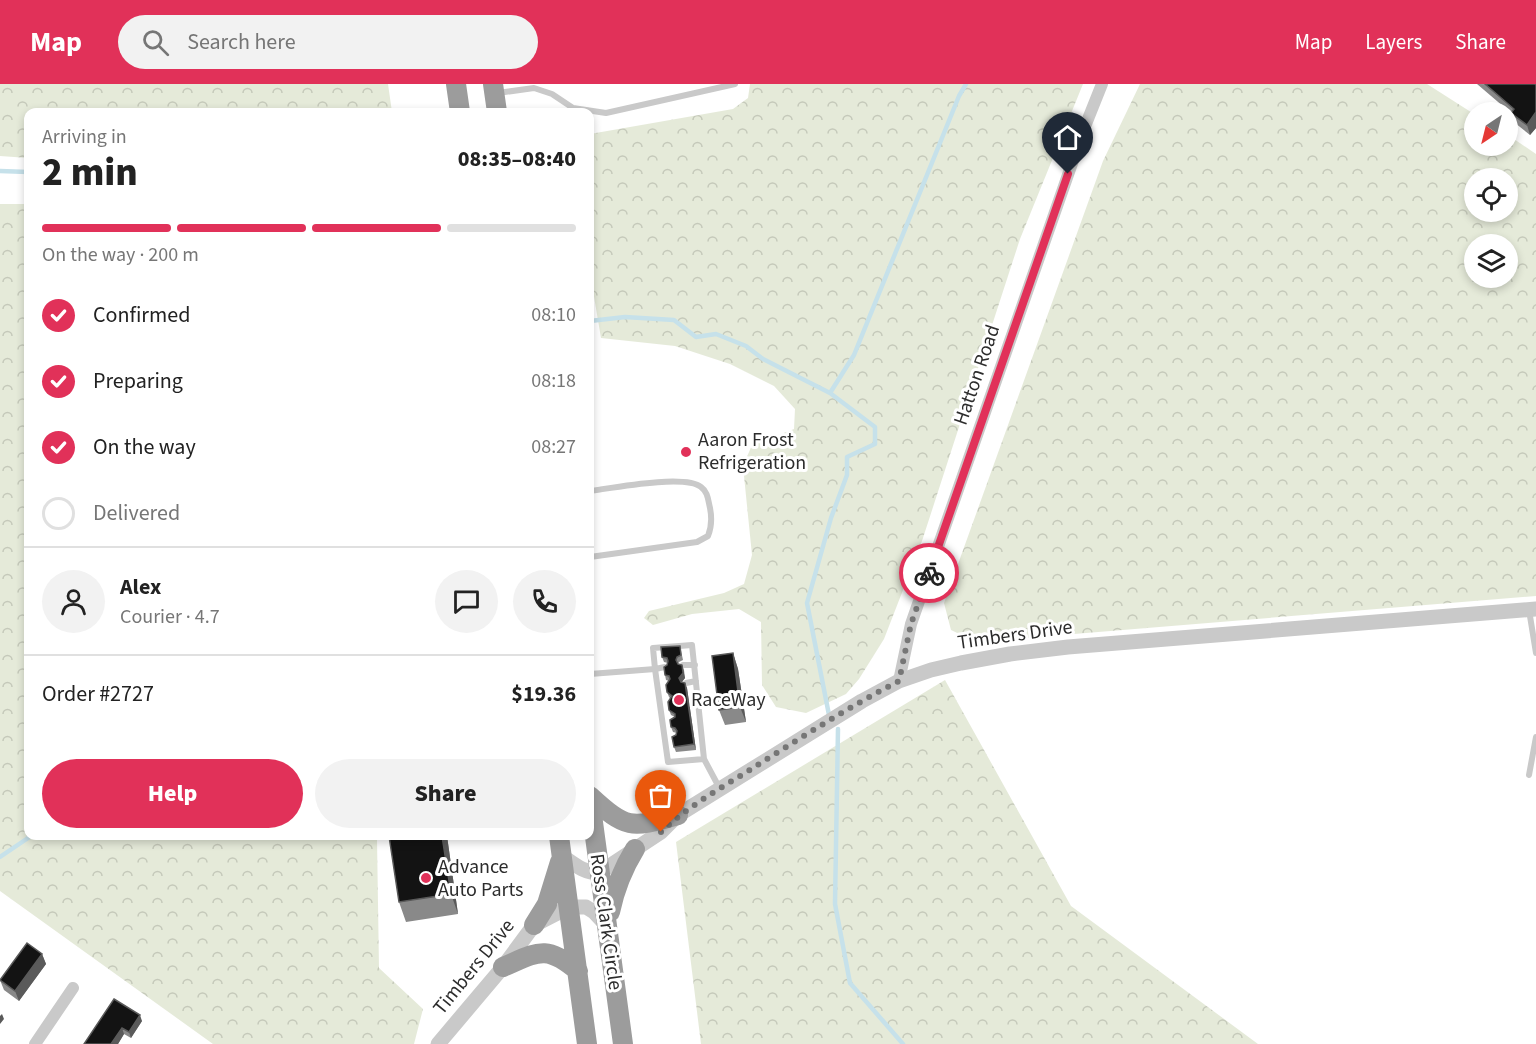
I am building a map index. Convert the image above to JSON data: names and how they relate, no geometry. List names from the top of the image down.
{
  "streets": {
    "highway": ["Ross Clark Circle"],
    "street": ["Hatton Road", "Timbers Drive"]
  },
  "crossings": [
    ["Hatton Road", "Timbers Drive"],
    ["Timbers Drive", "Ross Clark Circle"]
  ],
  "places": ["Aaron Frost Refrigeration", "RaceWay", "Advance Auto Parts"],
  "north": "bottom left",
  "page": {
    "header": "Map",
    "search": "Search here",
    "nav": ["Map", "Layers", "Share"],
    "heading": ["2 min", "Arriving in", "08:35–08:40"],
    "panel": [
      "Alex",
      "Courier · 4.7",
      "Order #2727",
      "$19.36"
    ],
    "bar": "On the way · 200 m",
    "list": [
      ["Confirmed", "08:10"],
      ["Preparing", "08:18"],
      ["On the way", "08:27"],
      "Delivered"
    ],
    "buttons": ["Help", "Share"]
  }
}
